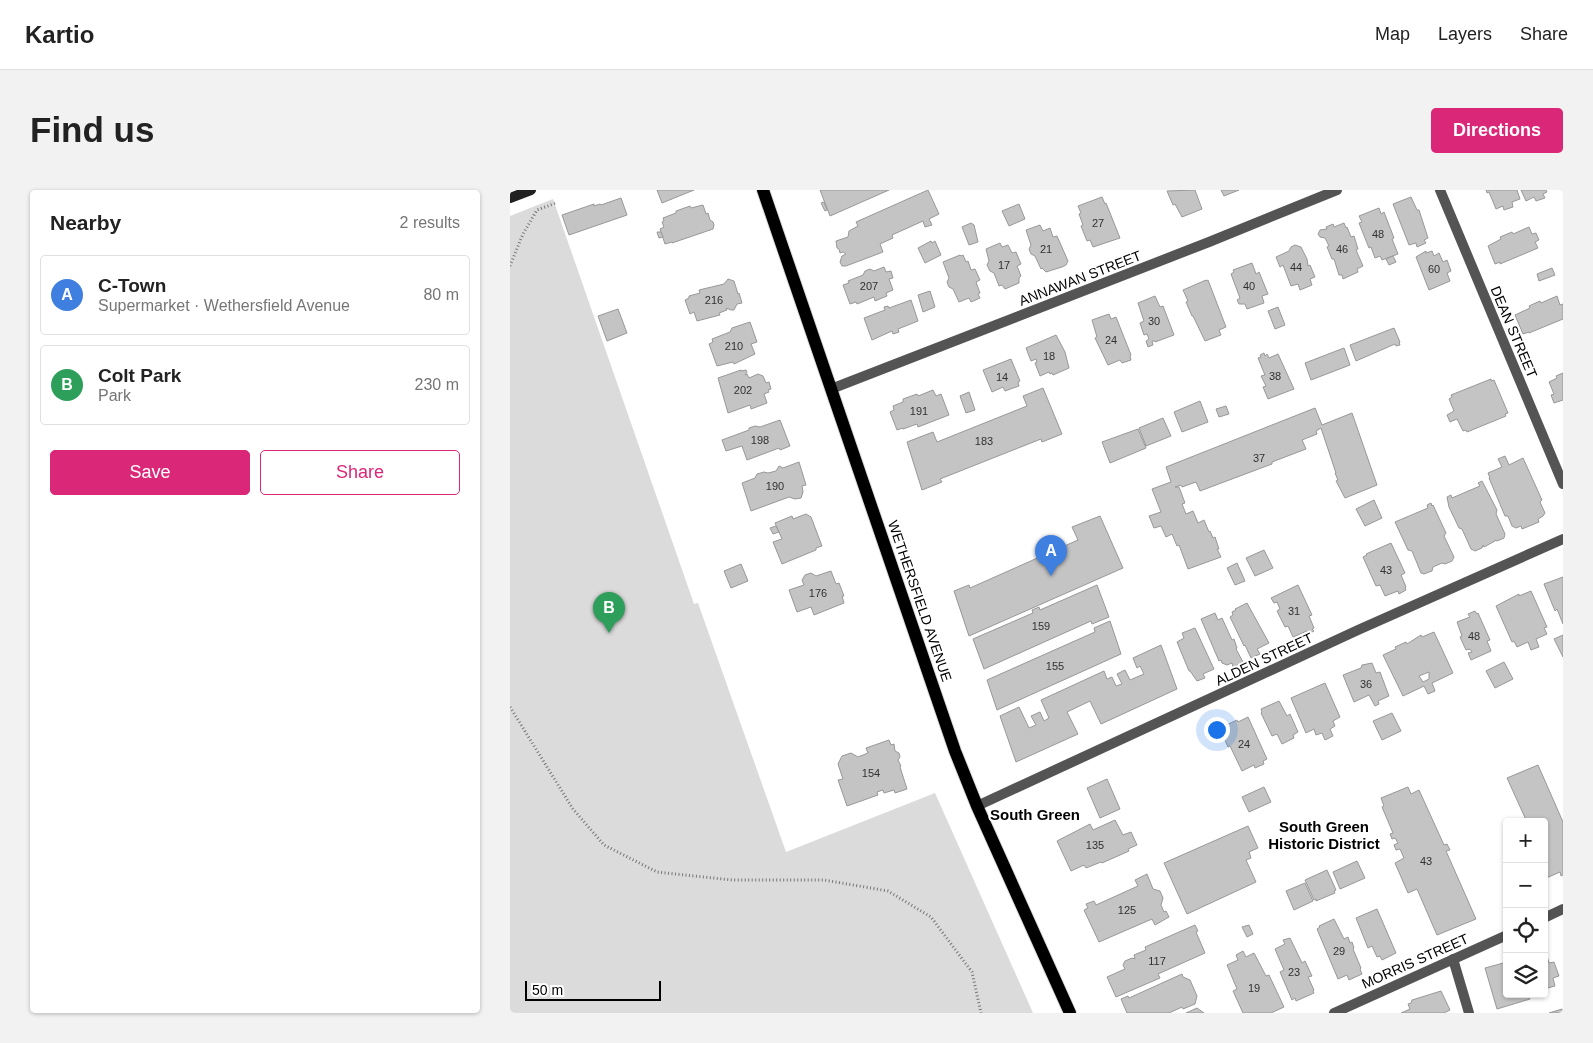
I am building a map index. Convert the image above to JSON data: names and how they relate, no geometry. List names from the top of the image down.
{
  "streets": {
    "main road": ["WETHERSFIELD AVENUE"],
    "street": [
      "ANNAWAN STREET",
      "DEAN STREET",
      "ALDEN STREET",
      "MORRIS STREET"
    ]
  },
  "crossings": [
    ["ANNAWAN STREET", "WETHERSFIELD AVENUE"],
    ["WETHERSFIELD AVENUE", "ALDEN STREET"]
  ],
  "districts": ["South Green", "South Green Historic District"],
  "house_numbers": [
    "27",
    "48",
    "21",
    "46",
    "17",
    "44",
    "60",
    "207",
    "40",
    "216",
    "30",
    "24",
    "210",
    "18",
    "38",
    "14",
    "202",
    "191",
    "198",
    "183",
    "37",
    "190",
    "43",
    "176",
    "31",
    "159",
    "48",
    "155",
    "36",
    "24",
    "154",
    "135",
    "43",
    "125",
    "29",
    "117",
    "23",
    "19"
  ],
  "scale_bar": "50 m",
  "page": {
    "header": "Kartio",
    "nav": ["Map", "Layers", "Share"],
    "buttons": [
      "Directions",
      ["Save", "Share"]
    ],
    "title": "Find us",
    "heading": ["Nearby", "2 results"],
    "list": [
      {
        "mark": "A",
        "name": "C-Town",
        "note": "Supermarket · Wethersfield Avenue",
        "value": "80 m"
      },
      {
        "mark": "B",
        "name": "Colt Park",
        "note": "Park",
        "value": "230 m"
      }
    ],
    "pins": ["A", "B"],
    "map_buttons": ["+", "−"],
    "scale": "50 m"
  }
}
